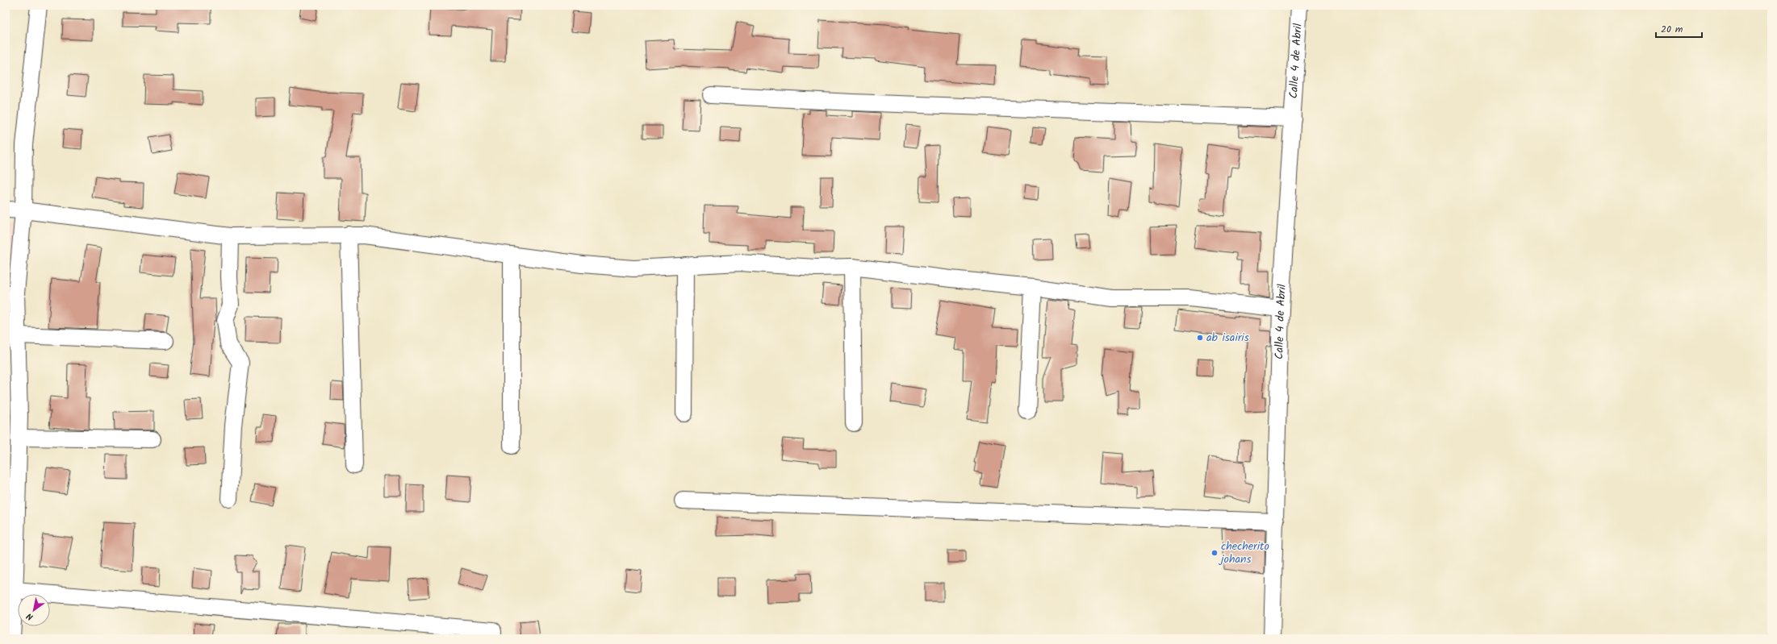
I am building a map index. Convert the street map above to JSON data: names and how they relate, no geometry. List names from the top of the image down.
{
  "streets": {
    "street": ["Calle 4 de Abril"]
  },
  "places": ["ab isairis", "checherito johans"],
  "scale_bar": "20 m",
  "north": "bottom left"
}
